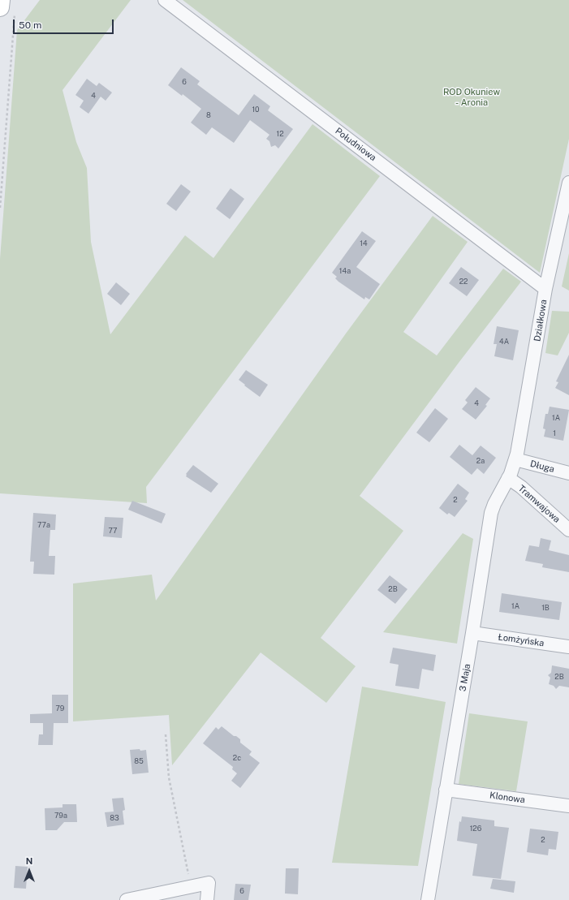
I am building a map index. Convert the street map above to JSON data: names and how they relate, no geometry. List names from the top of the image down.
{
  "streets": {
    "street": [
      "Południowa",
      "Działkowa",
      "Długa",
      "Tramwajowa",
      "Łomżyńska",
      "3 Maja",
      "Klonowa"
    ]
  },
  "crossings": [
    ["Południowa", "Działkowa"],
    ["Działkowa", "Długa"],
    ["Działkowa", "3 Maja"],
    ["Długa", "3 Maja"],
    ["Tramwajowa", "3 Maja"],
    ["Łomżyńska", "3 Maja"],
    ["3 Maja", "Klonowa"]
  ],
  "parks": ["ROD Okuniew - Aronia"],
  "house_numbers": [
    "6",
    "4",
    "10",
    "8",
    "12",
    "14",
    "14a",
    "22",
    "4A",
    "4",
    "1A",
    "1",
    "2a",
    "2",
    "77a",
    "77",
    "2B",
    "1A",
    "1B",
    "2B",
    "79",
    "2c",
    "85",
    "79a",
    "83",
    "126",
    "2",
    "6"
  ],
  "scale_bar": "50 m",
  "north": "top"
}
